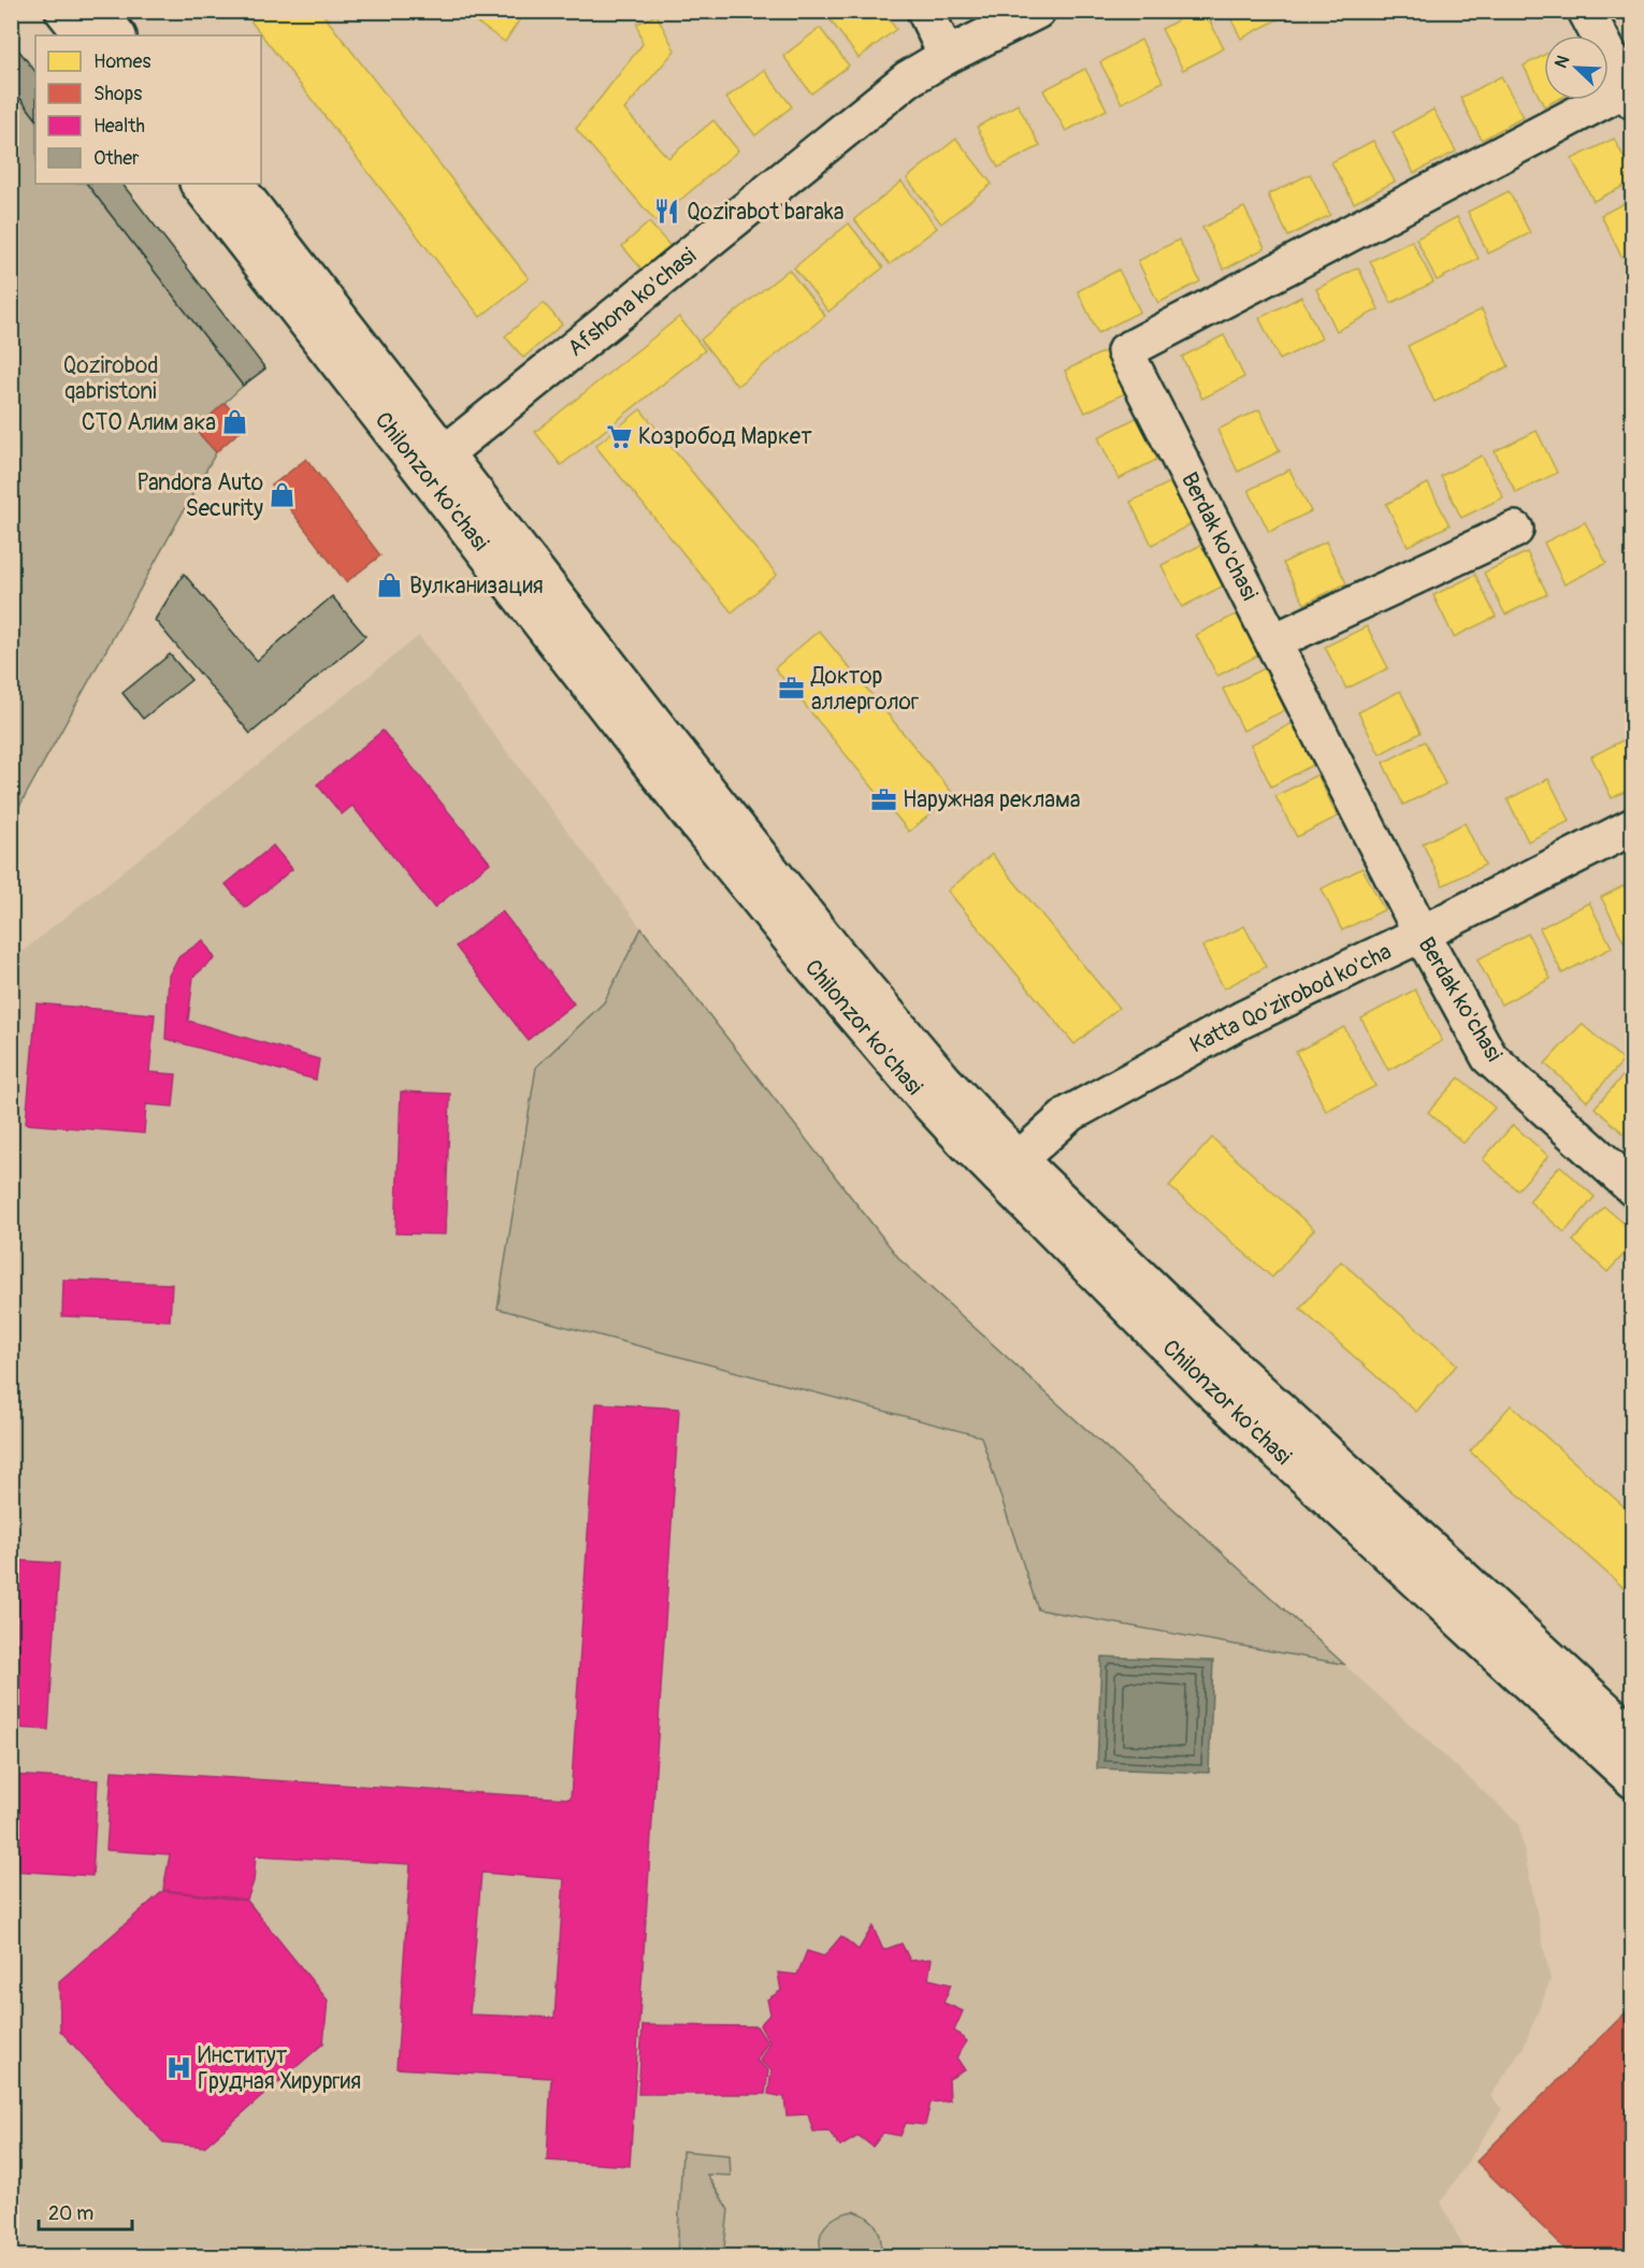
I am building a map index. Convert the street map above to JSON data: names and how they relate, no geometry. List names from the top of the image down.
{
  "streets": {
    "street": [
      "Afshona ko'chasi",
      "Chilonzor ko'chasi",
      "Berdak ko'chasi",
      "Katta Qo'zirobod ko'cha"
    ]
  },
  "crossings": [
    ["Afshona ko'chasi", "Chilonzor ko'chasi"],
    ["Chilonzor ko'chasi", "Katta Qo'zirobod ko'cha"],
    ["Berdak ko'chasi", "Katta Qo'zirobod ko'cha"]
  ],
  "parks": ["Qozirobod qabristoni"],
  "places": {
    "restaurant": ["Qozirabot baraka"],
    "shop": ["СТО Алим ака", "Pandora Auto Security", "Вулканизация"],
    "supermarket": ["Козробод Маркет"],
    "office": ["Доктор аллерголог", "Наружная реклама"],
    "hospital": ["Институт Грудная Хирургия"]
  },
  "legend": [
    "Homes",
    "Shops",
    "Health",
    "Other"
  ],
  "scale_bar": "20 m",
  "north": "top left"
}
